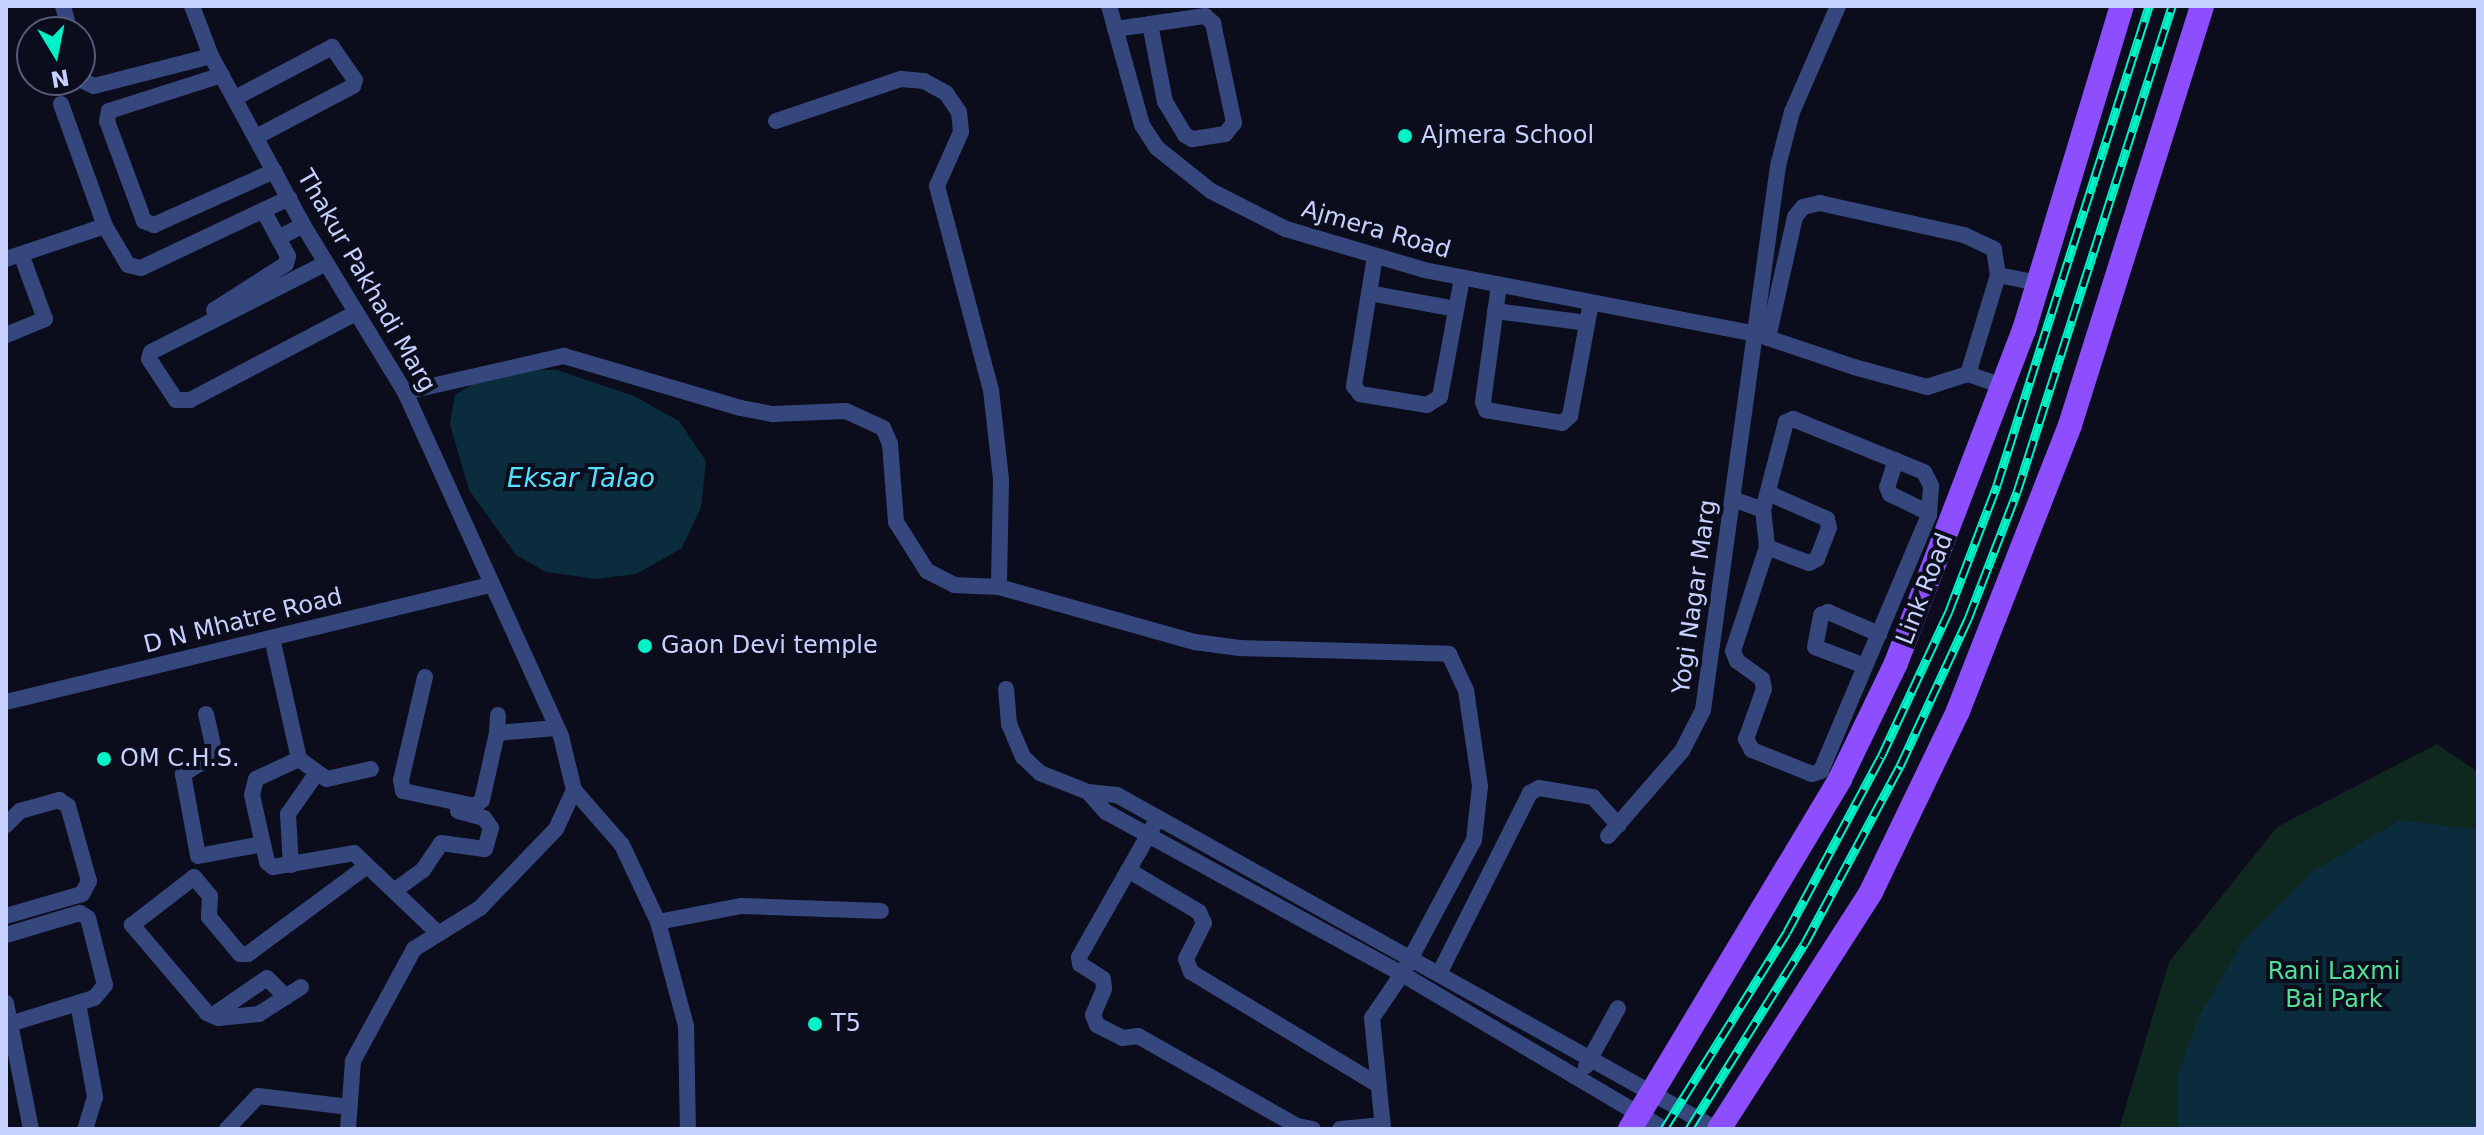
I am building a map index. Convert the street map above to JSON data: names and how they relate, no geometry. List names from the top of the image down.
{
  "streets": {
    "main road": ["Link Road"],
    "street": [
      "Ajmera Road",
      "Thakur Pakhadi Marg",
      "Yogi Nagar Marg",
      "D N Mhatre Road"
    ]
  },
  "crossings": [
    ["Ajmera Road", "Yogi Nagar Marg"],
    ["Thakur Pakhadi Marg", "D N Mhatre Road"]
  ],
  "water": ["Eksar Talao"],
  "parks": ["Rani Laxmi Bai Park"],
  "places": [
    "Ajmera School",
    "Gaon Devi temple",
    "OM C.H.S.",
    "T5"
  ],
  "north": "bottom"
}
